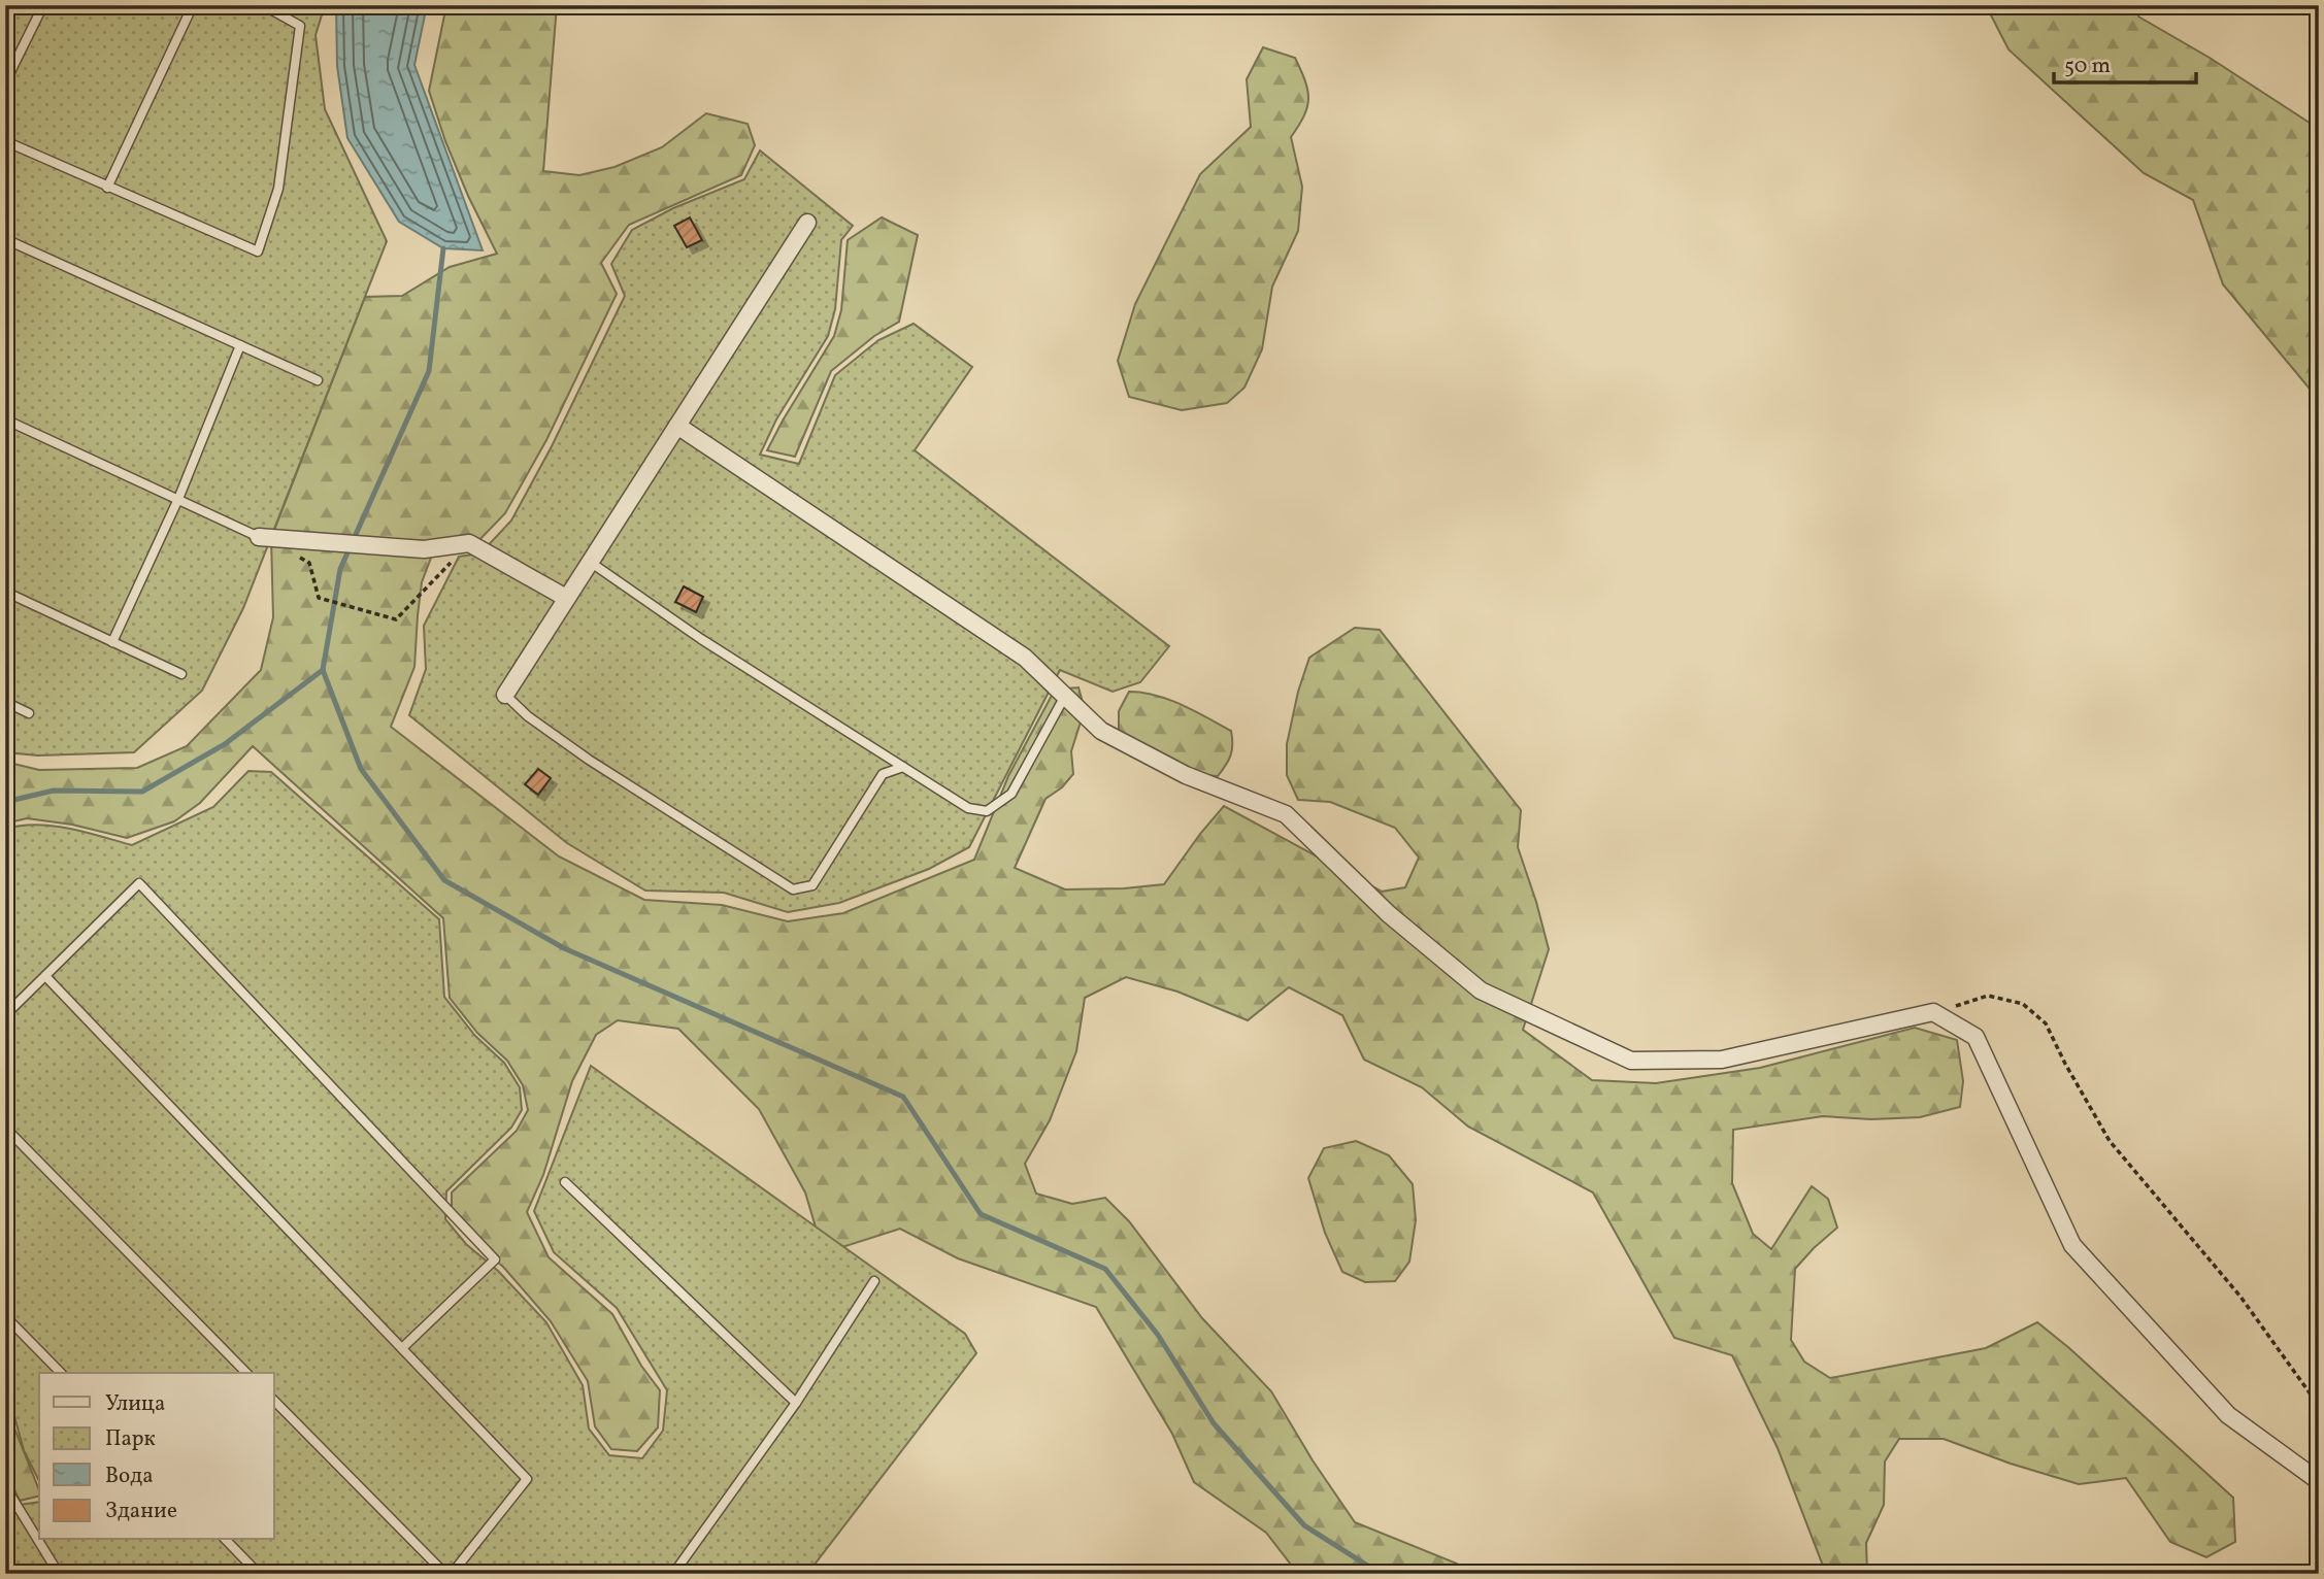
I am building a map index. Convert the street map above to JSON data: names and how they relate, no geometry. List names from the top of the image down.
{
  "legend": [
    "Улица",
    "Парк",
    "Вода",
    "Здание"
  ],
  "scale_bar": "50 m"
}
